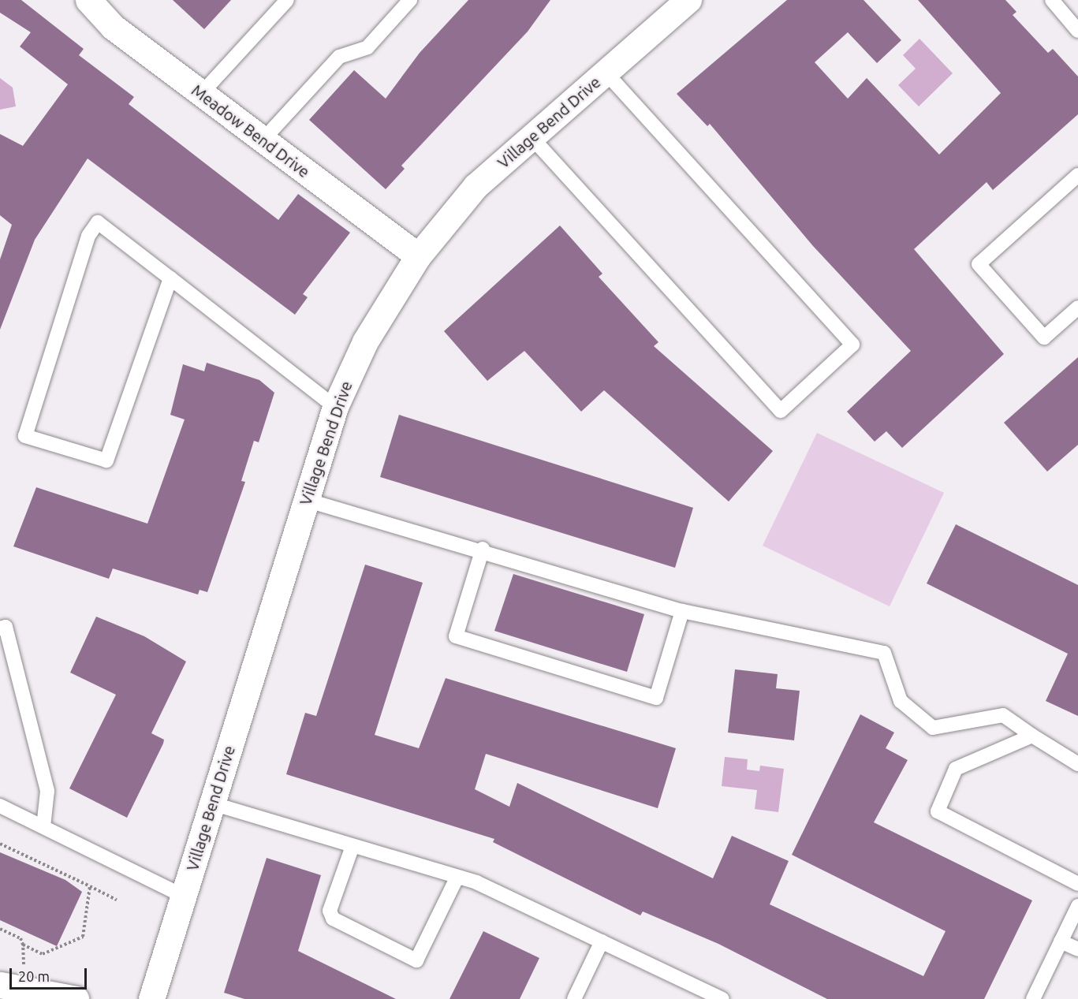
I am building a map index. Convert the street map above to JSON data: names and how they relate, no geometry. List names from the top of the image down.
{
  "streets": {
    "street": ["Village Bend Drive", "Meadow Bend Drive"]
  },
  "crossings": [
    ["Village Bend Drive", "Meadow Bend Drive"]
  ],
  "scale_bar": "20 m"
}
